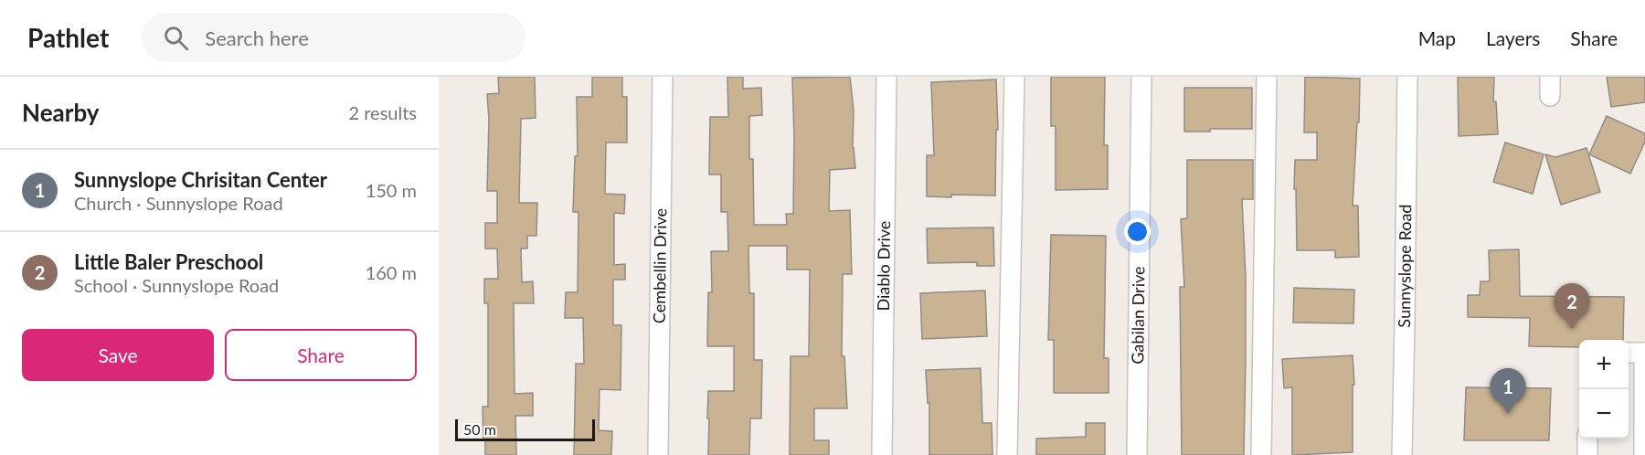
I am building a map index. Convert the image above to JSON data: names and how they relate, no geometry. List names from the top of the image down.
{
  "streets": {
    "street": [
      "Cembellin Drive",
      "Diablo Drive",
      "Sunnyslope Road",
      "Gabilan Drive"
    ]
  },
  "scale_bar": "50 m",
  "page": {
    "header": "Pathlet",
    "search": "Search here",
    "nav": ["Map", "Layers", "Share"],
    "heading": ["Nearby", "2 results"],
    "list": [
      {
        "mark": "1",
        "name": "Sunnyslope Chrisitan Center",
        "note": "Church · Sunnyslope Road",
        "value": "150 m"
      },
      {
        "mark": "2",
        "name": "Little Baler Preschool",
        "note": "School · Sunnyslope Road",
        "value": "160 m"
      }
    ],
    "pins": ["2", "1"],
    "buttons": ["Save", "Share"],
    "map_buttons": ["+", "−"],
    "scale": "50 m"
  }
}
